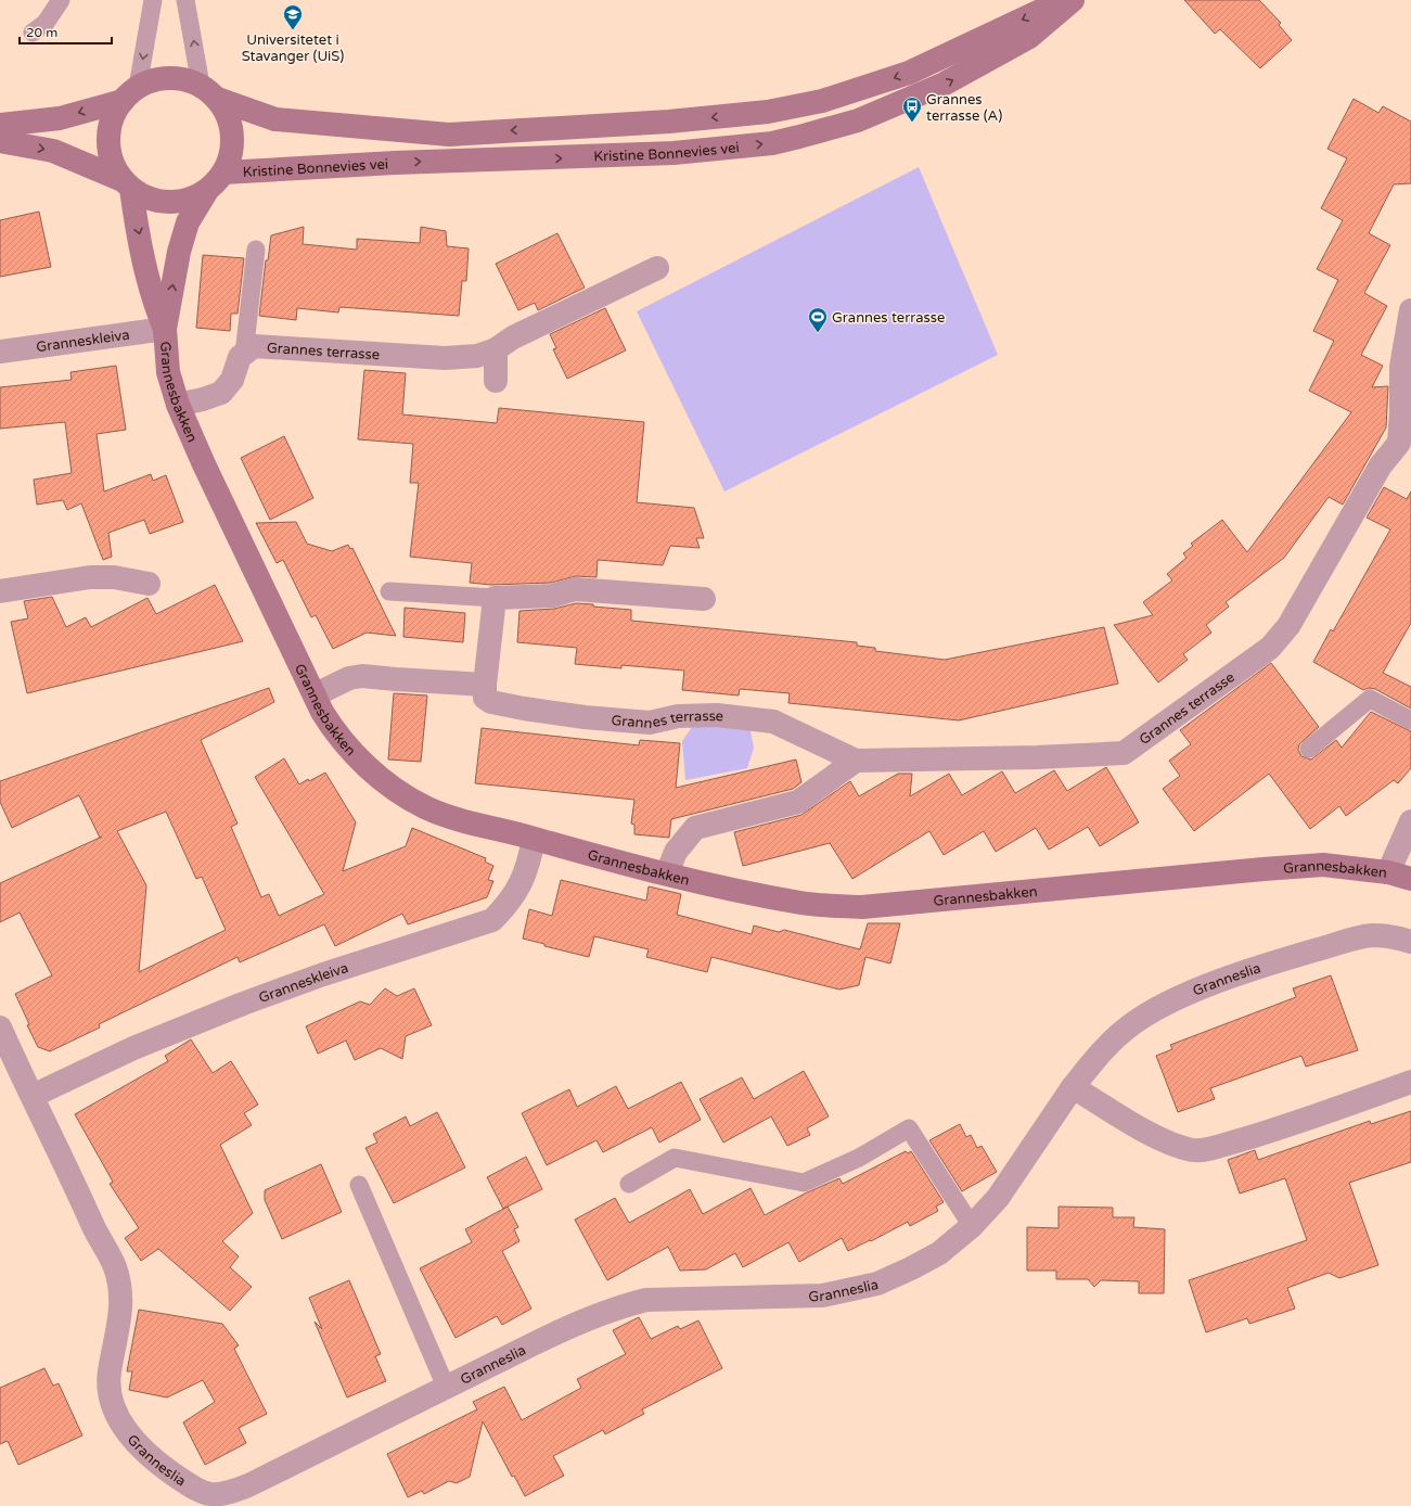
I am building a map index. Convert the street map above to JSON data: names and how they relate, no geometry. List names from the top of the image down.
{
  "streets": {
    "main road": ["Kristine Bonnevies vei", "Grannesbakken"],
    "street": ["Granneskleiva", "Grannes terrasse", "Granneslia"]
  },
  "crossings": [
    ["Kristine Bonnevies vei", "Grannesbakken"],
    ["Granneskleiva", "Grannesbakken"],
    ["Granneskleiva", "Granneslia"]
  ],
  "places": {
    "school or university": ["Universitetet i Stavanger (UiS)"],
    "bus stop": ["Grannes terrasse (A)"],
    "sports": ["Grannes terrasse"]
  },
  "scale_bar": "20 m"
}
